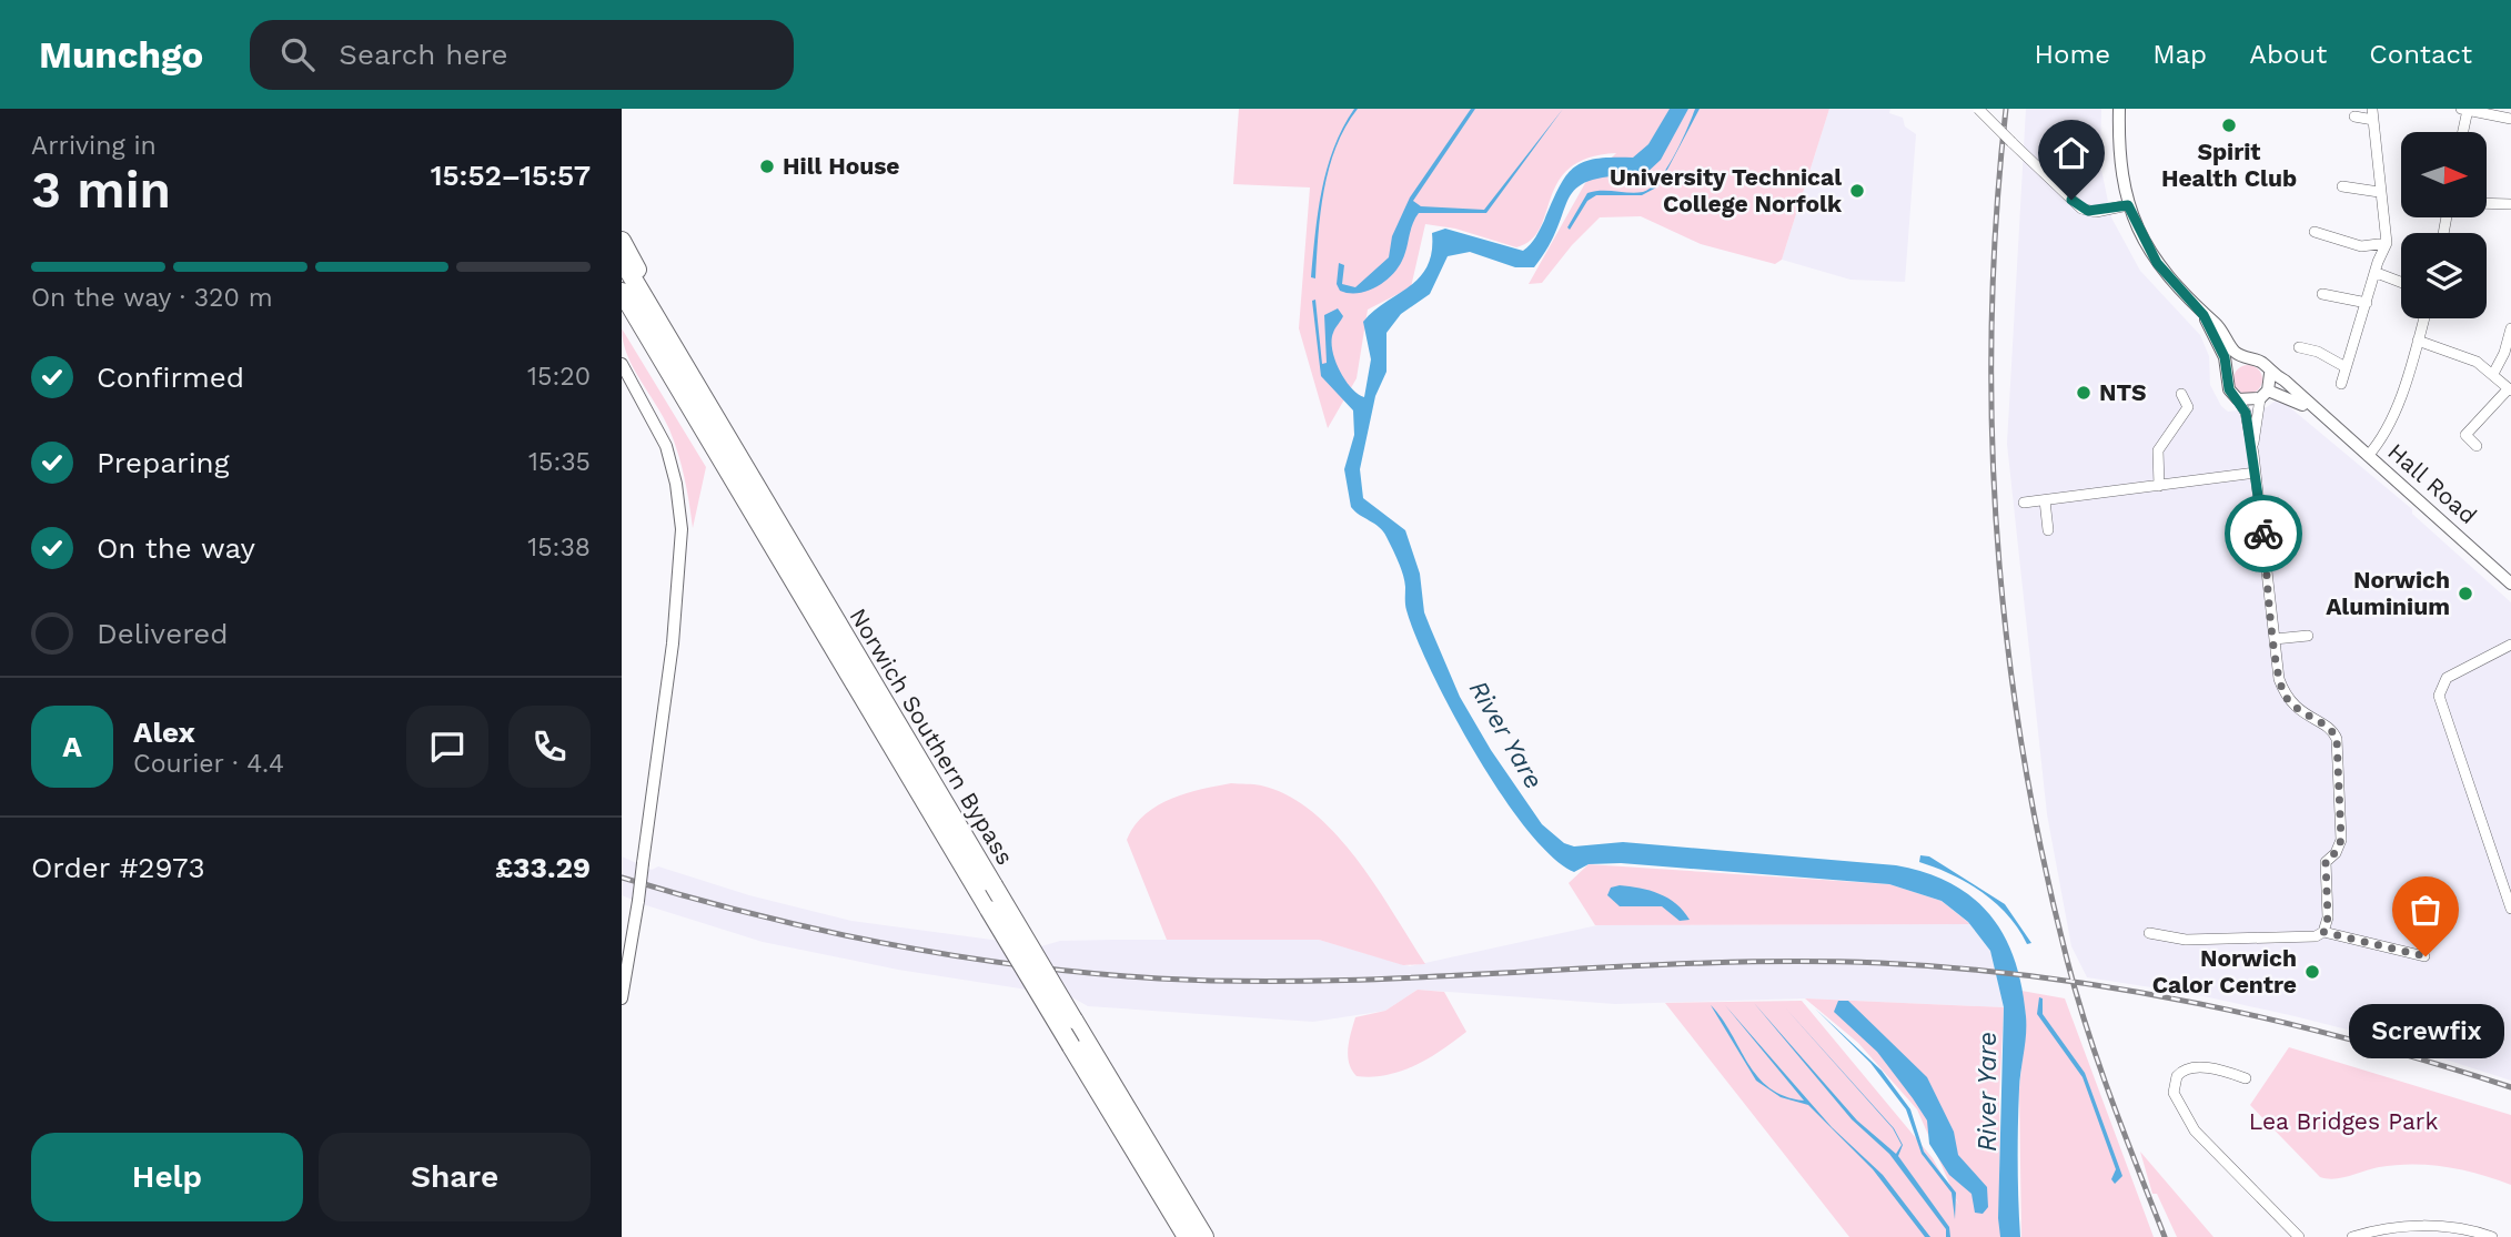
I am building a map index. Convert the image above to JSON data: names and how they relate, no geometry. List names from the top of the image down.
{
  "streets": {
    "highway": ["Norwich Southern Bypass"],
    "street": ["Hall Road"]
  },
  "water": ["River Yare"],
  "parks": ["Lea Bridges Park"],
  "places": [
    "Spirit Health Club",
    "Hill House",
    "University Technical College Norfolk",
    "NTS",
    "Norwich Aluminium",
    "Screwfix",
    "Norwich Calor Centre"
  ],
  "north": "right",
  "page": {
    "header": "Munchgo",
    "search": "Search here",
    "nav": [
      "Home",
      "Map",
      "About",
      "Contact"
    ],
    "heading": ["3 min", "Arriving in", "15:52–15:57"],
    "panel": [
      "Alex",
      "Courier · 4.4",
      "Order #2973",
      "£33.29"
    ],
    "bar": "On the way · 320 m",
    "list": [
      ["Confirmed", "15:20"],
      ["Preparing", "15:35"],
      ["On the way", "15:38"],
      "Delivered"
    ],
    "round": "A",
    "bubble": "Screwfix",
    "buttons": ["Help", "Share"]
  }
}
